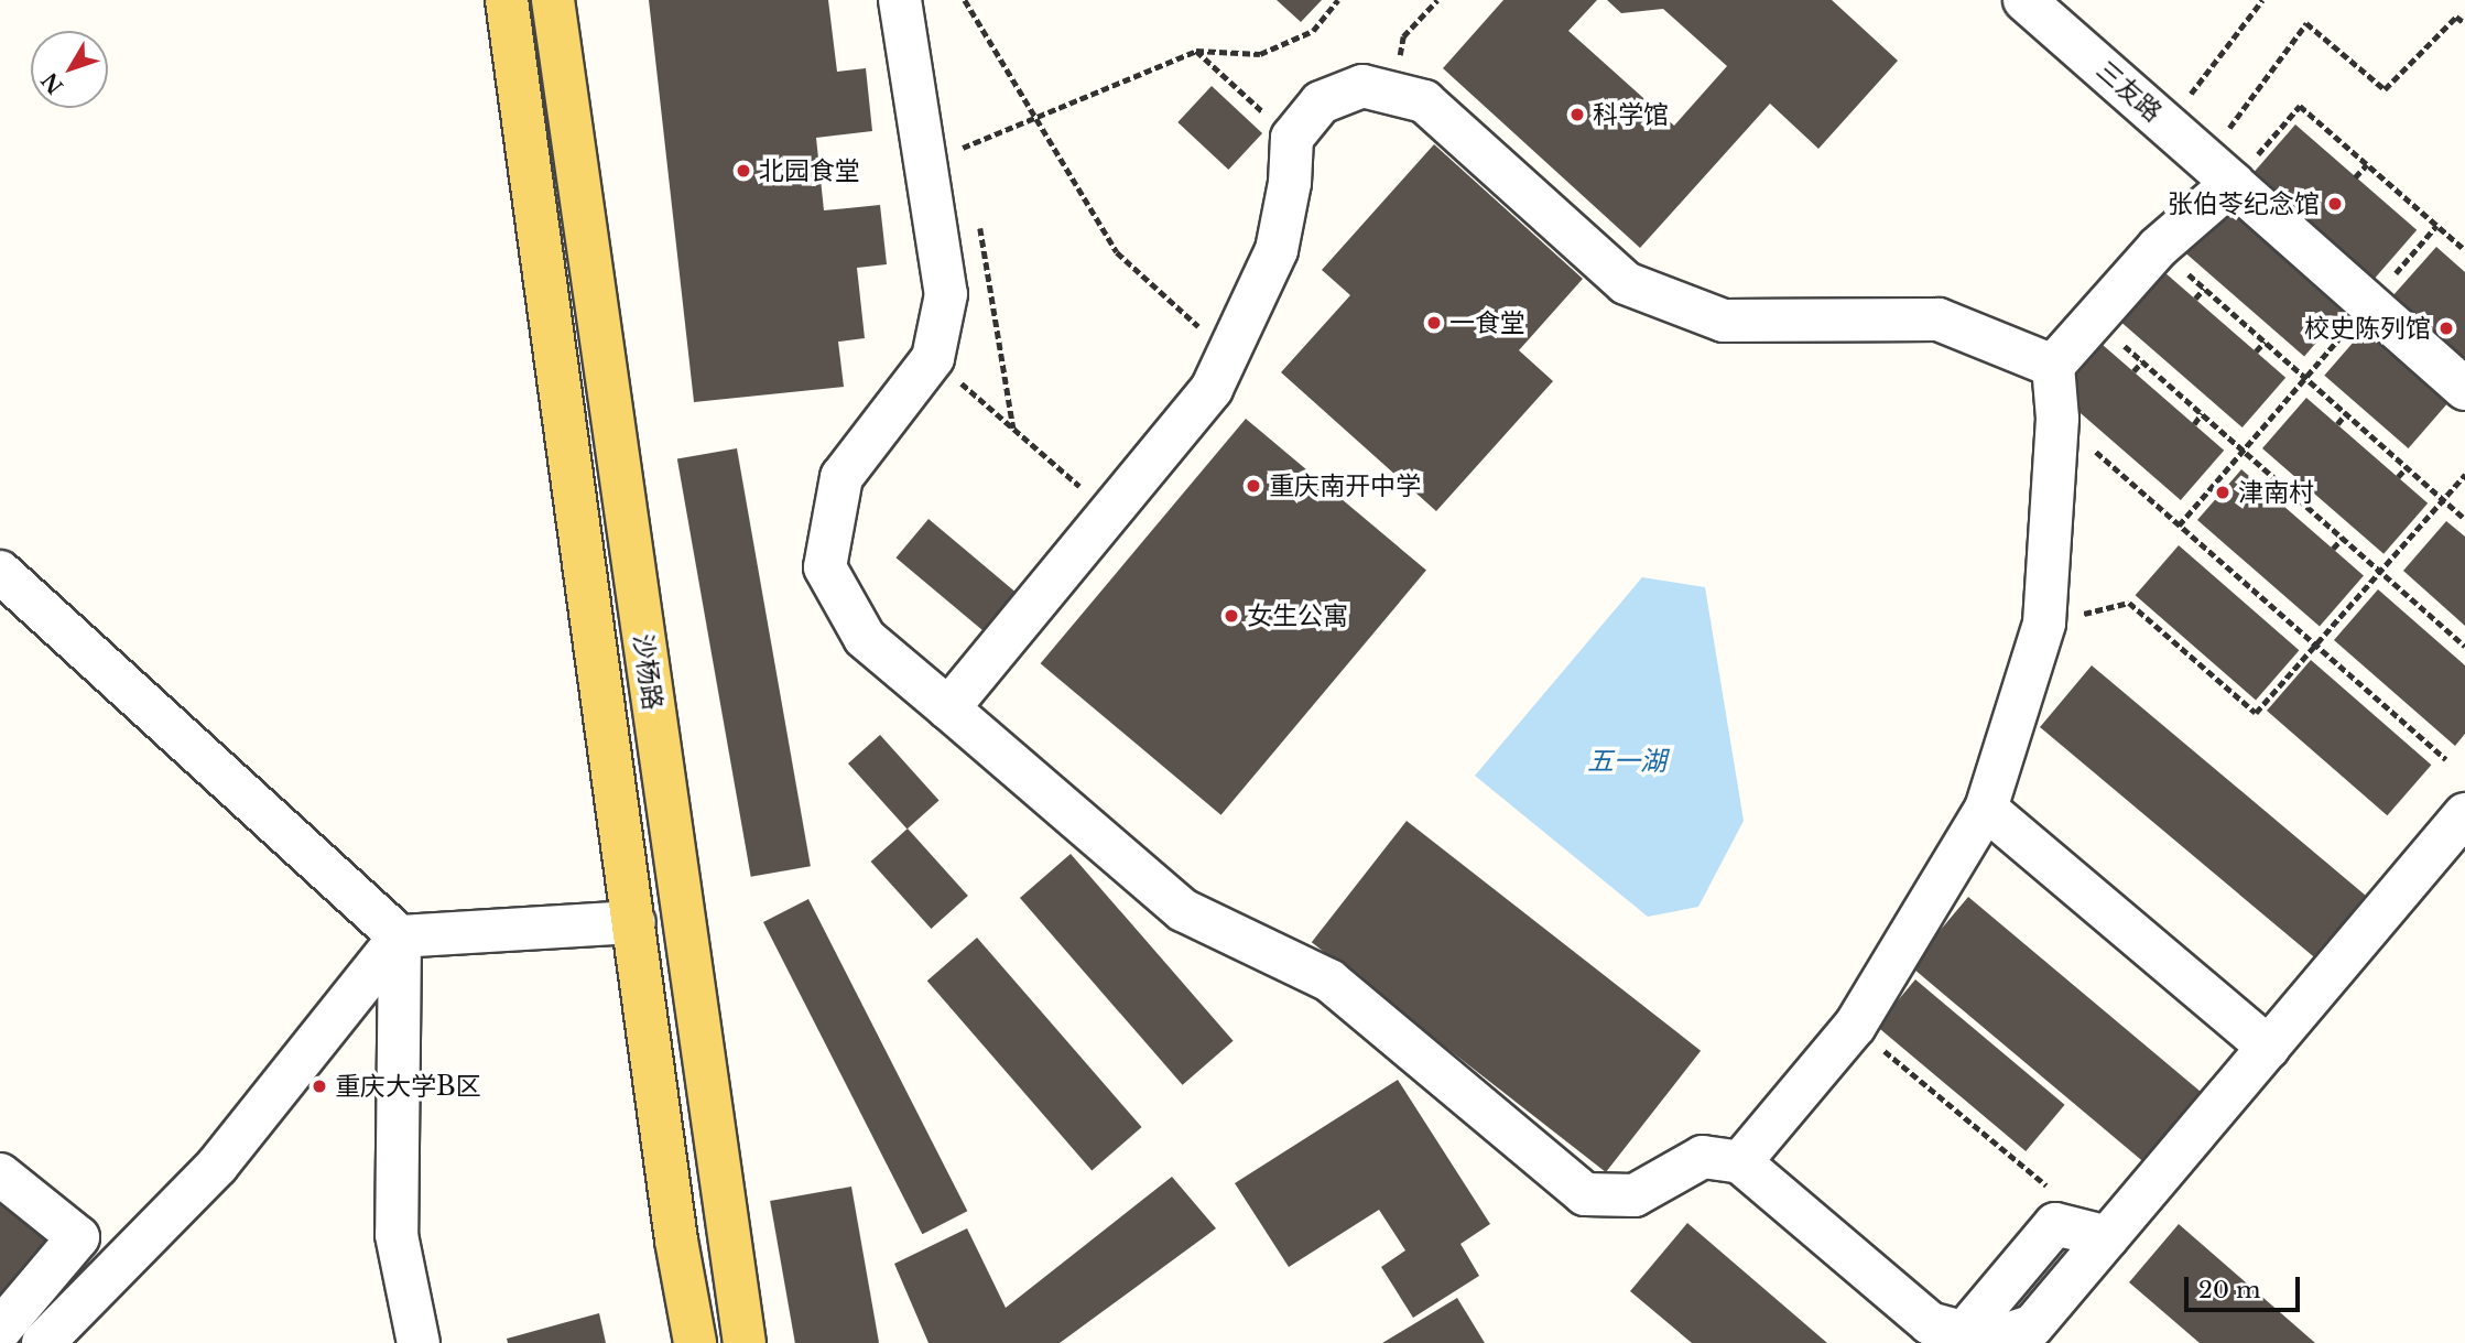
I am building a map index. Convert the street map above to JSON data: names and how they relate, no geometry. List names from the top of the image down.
{
  "streets": {
    "main road": ["沙杨路"],
    "street": ["三友路"]
  },
  "water": ["五一湖"],
  "places": [
    "科学馆",
    "北园食堂",
    "张伯苓纪念馆",
    "一食堂",
    "校史陈列馆",
    "重庆南开中学",
    "津南村",
    "女生公寓",
    "重庆大学B区"
  ],
  "scale_bar": "20 m",
  "north": "bottom left"
}
